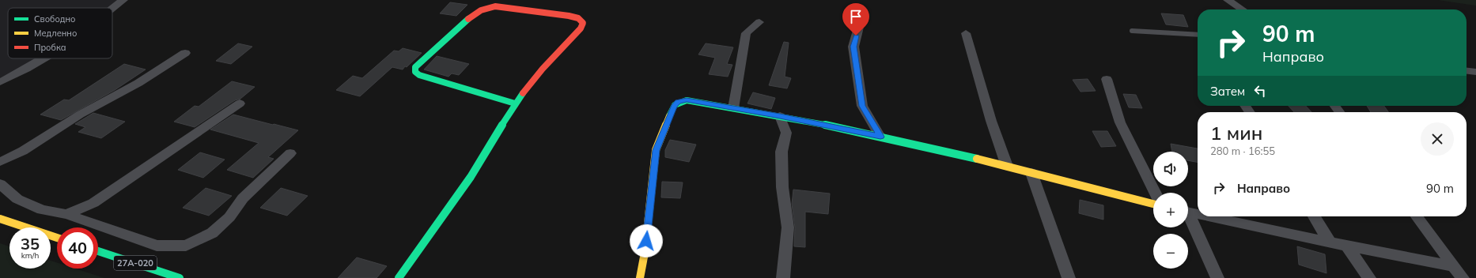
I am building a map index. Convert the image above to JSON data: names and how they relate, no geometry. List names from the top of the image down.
{
  "streets": {
    "street": ["27А-020"]
  },
  "legend": ["Свободно", "Медленно", "Пробка"],
  "page": {
    "turn": ["90 m", "Направо"],
    "then": "Затем",
    "heading": ["1 мин", "280 m · 16:55"],
    "map_buttons": ["+", "−"],
    "list": [
      {
        "name": "Направо",
        "value": "90 m"
      }
    ],
    "speed": "35 km/h",
    "limit": "40"
  }
}
